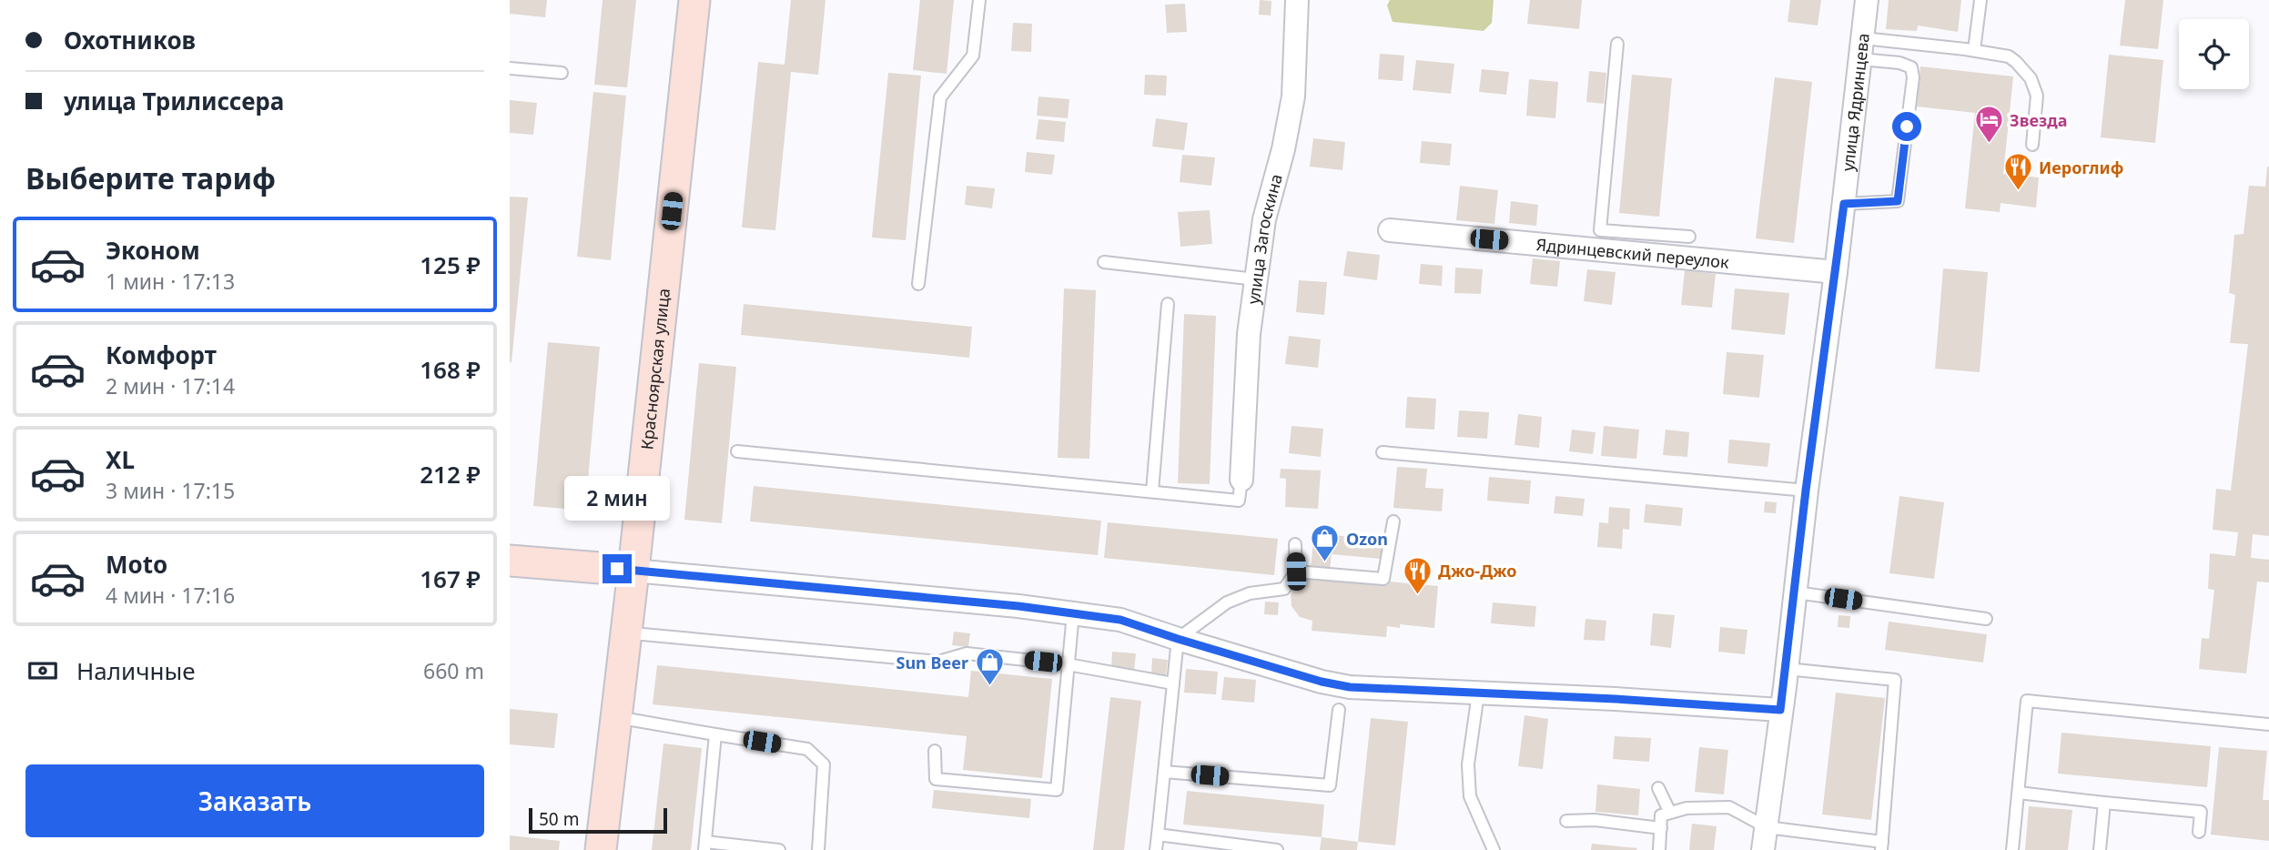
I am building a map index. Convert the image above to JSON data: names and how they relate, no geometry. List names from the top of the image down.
{
  "streets": {
    "street": [
      "улица Ядринцева",
      "улица Загоскина",
      "Ядринцевский переулок",
      "Красноярская улица"
    ]
  },
  "crossings": [
    ["улица Ядринцева", "Ядринцевский переулок"]
  ],
  "places": {
    "hotel": ["Звезда"],
    "restaurant": ["Иероглиф", "Джо-Джо"],
    "shop": ["Ozon", "Sun Beer"]
  },
  "scale_bar": "50 m",
  "page": {
    "banner": ["Охотников", "улица Трилиссера"],
    "heading": "Выберите тариф",
    "list": [
      {
        "name": "Эконом",
        "note": "1 мин · 17:13",
        "value": "125 ₽"
      },
      {
        "name": "Комфорт",
        "note": "2 мин · 17:14",
        "value": "168 ₽"
      },
      {
        "name": "XL",
        "note": "3 мин · 17:15",
        "value": "212 ₽"
      },
      {
        "name": "Moto",
        "note": "4 мин · 17:16",
        "value": "167 ₽"
      }
    ],
    "bubble": "2 мин",
    "pay": ["Наличные", "660 m"],
    "buttons": "Заказать",
    "scale": "50 m"
  }
}
